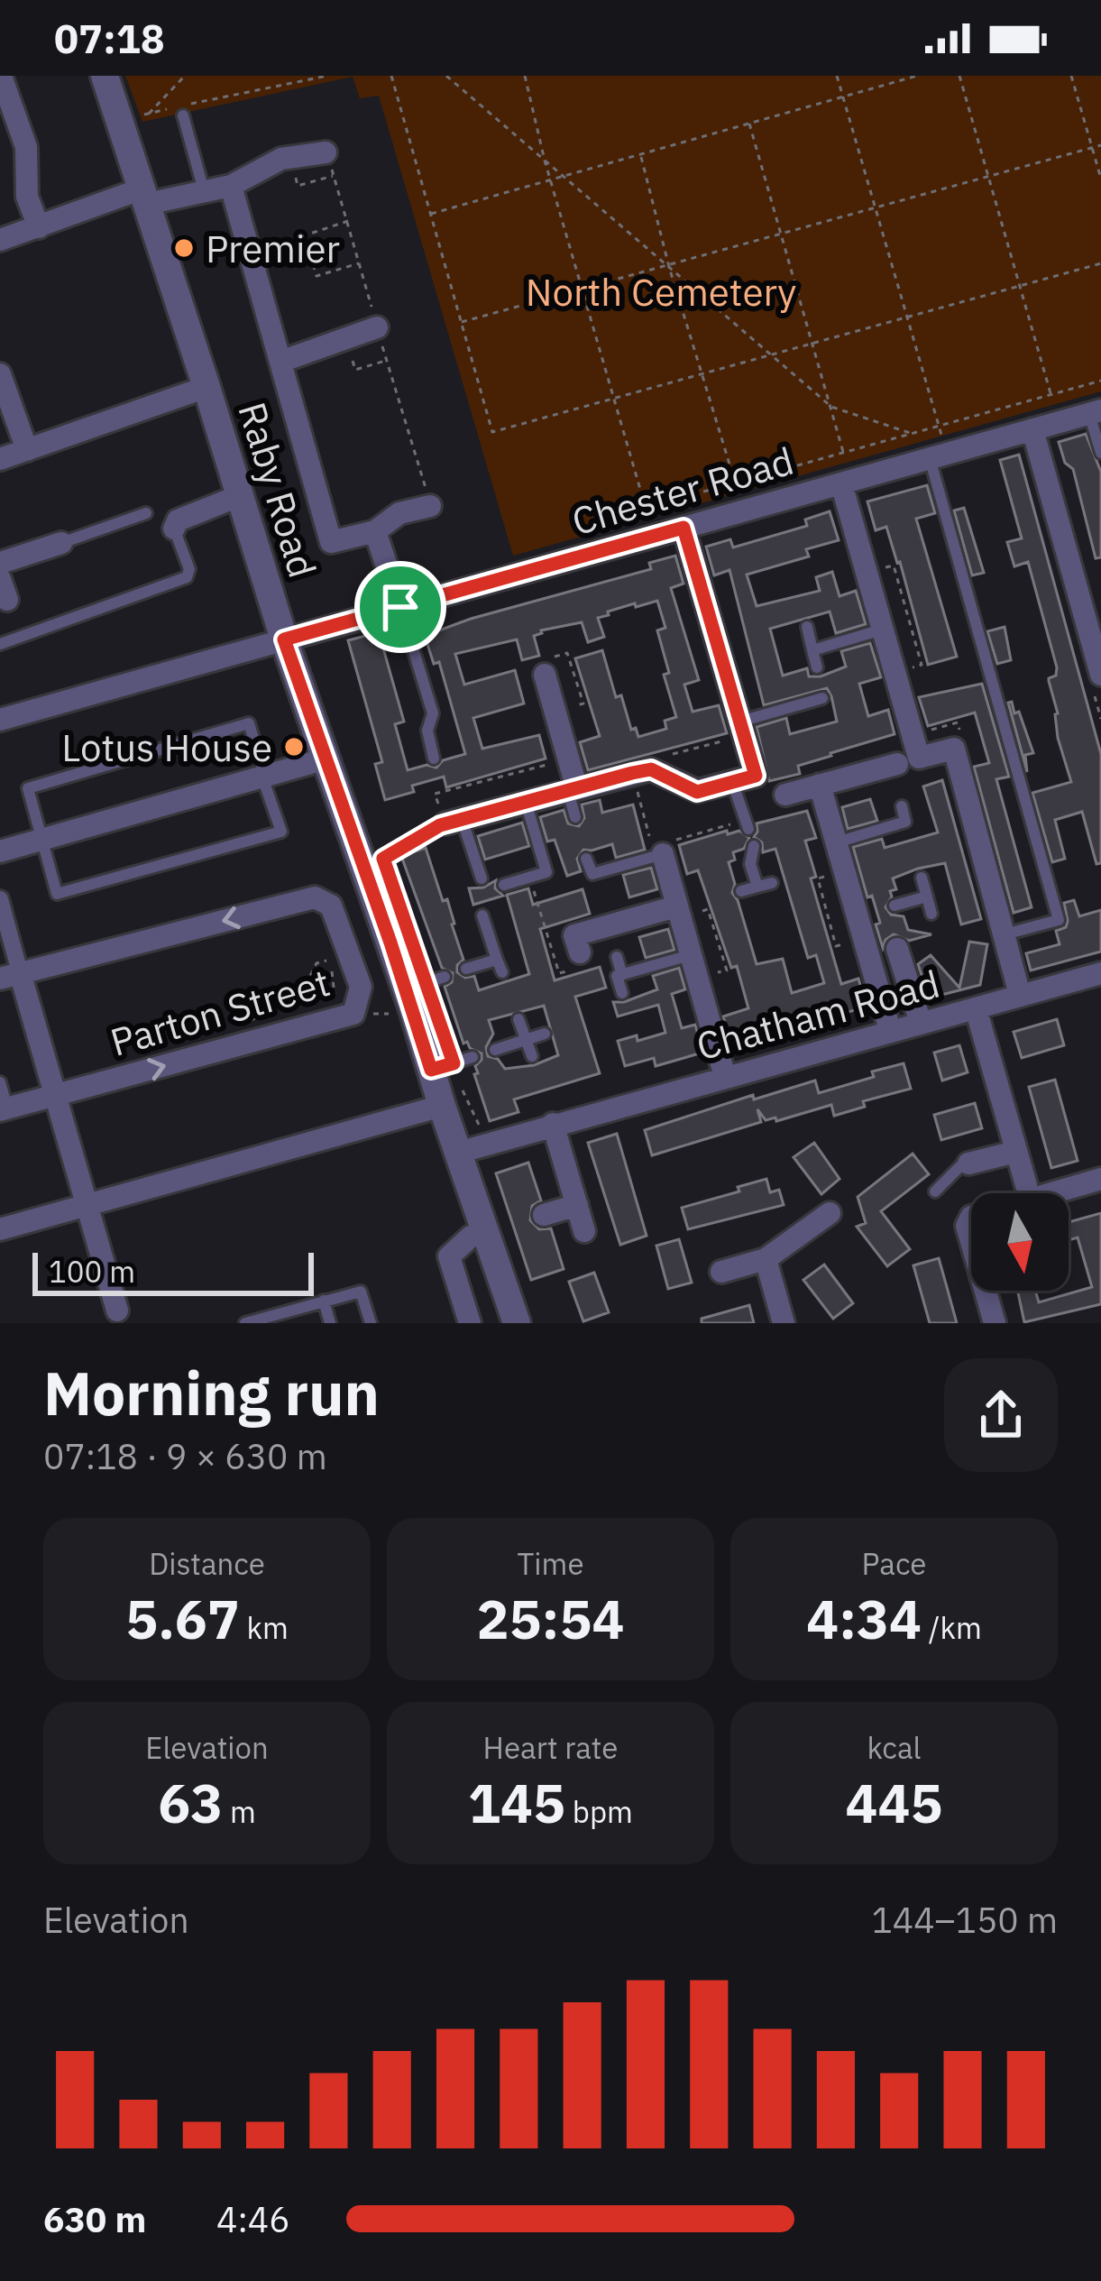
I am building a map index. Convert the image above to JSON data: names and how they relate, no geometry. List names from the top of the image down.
{
  "streets": {
    "street": [
      "Raby Road",
      "Chester Road",
      "Parton Street",
      "Chatham Road"
    ]
  },
  "crossings": [
    ["Raby Road", "Chester Road"],
    ["Raby Road", "Chatham Road"]
  ],
  "parks": ["North Cemetery"],
  "places": ["Premier", "Lotus House"],
  "scale_bar": "100 m",
  "north": "bottom",
  "page": {
    "status": "07:18",
    "scale": "100 m",
    "heading": ["Morning run", "07:18 · 9 × 630 m"],
    "stats": [
      ["Distance", "5.67 km"],
      ["Time", "25:54"],
      ["Pace", "4:34 /km"],
      ["Elevation", "63 m"],
      ["Heart rate", "145 bpm"],
      ["kcal", "445"]
    ],
    "chart": ["Elevation", "144–150 m"],
    "list": [
      {
        "name": "630 m",
        "note": "4:46"
      }
    ]
  }
}
